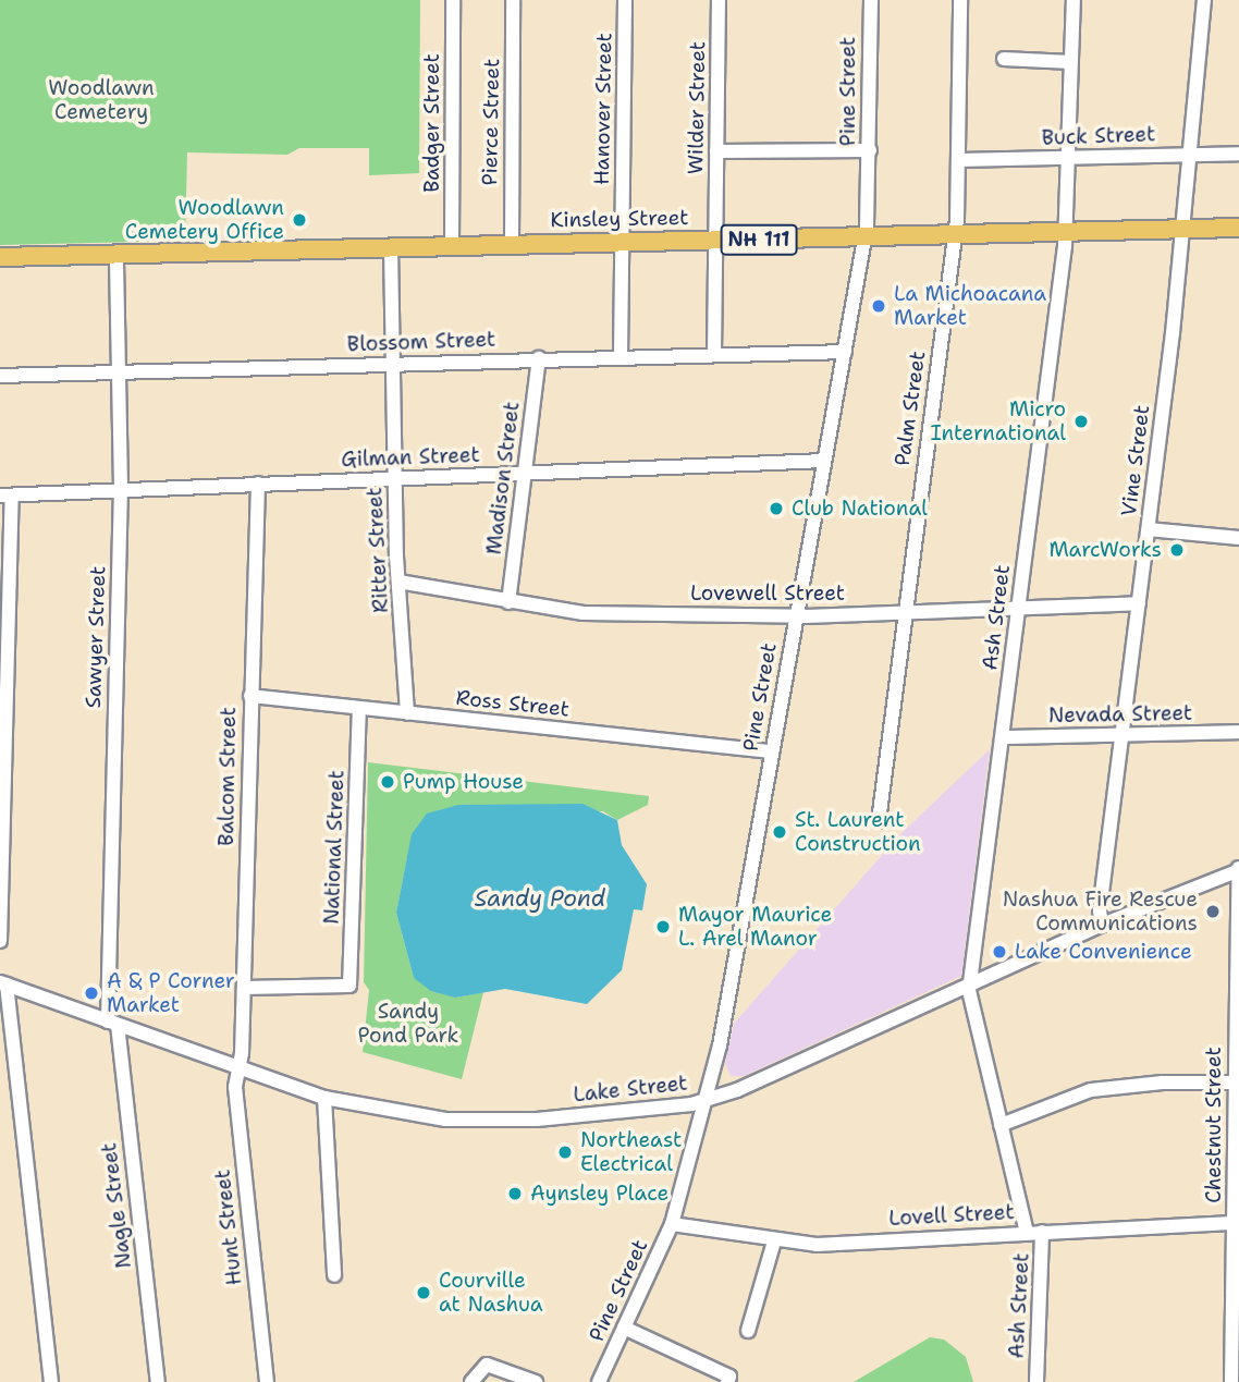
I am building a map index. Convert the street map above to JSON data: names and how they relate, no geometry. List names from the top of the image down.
{
  "streets": {
    "main road": ["Kinsley Street", "NH 111"],
    "street": [
      "Pine Street",
      "Wilder Street",
      "Hanover Street",
      "Pierce Street",
      "Badger Street",
      "Buck Street",
      "Blossom Street",
      "Palm Street",
      "Gilman Street",
      "Vine Street",
      "Madison Street",
      "Ritter Street",
      "Lovewell Street",
      "Ash Street",
      "Sawyer Street",
      "Ross Street",
      "Nevada Street",
      "Balcom Street",
      "National Street",
      "Lake Street",
      "Chestnut Street",
      "Nagle Street",
      "Lovell Street",
      "Hunt Street"
    ]
  },
  "crossings": [
    ["Pine Street", "Kinsley Street"],
    ["Pine Street", "Blossom Street"],
    ["Pine Street", "Gilman Street"],
    ["Pine Street", "Lovewell Street"],
    ["Pine Street", "Ross Street"],
    ["Pine Street", "Lake Street"],
    ["Pine Street", "Lovell Street"],
    ["Wilder Street", "Kinsley Street"],
    ["Wilder Street", "Blossom Street"],
    ["Hanover Street", "Kinsley Street"],
    ["Hanover Street", "Blossom Street"],
    ["Pierce Street", "Kinsley Street"],
    ["Badger Street", "Kinsley Street"],
    ["Buck Street", "Palm Street"],
    ["Buck Street", "Vine Street"],
    ["Buck Street", "Ash Street"],
    ["Kinsley Street", "Palm Street"],
    ["Kinsley Street", "Vine Street"],
    ["Kinsley Street", "Ritter Street"],
    ["Kinsley Street", "Ash Street"],
    ["Kinsley Street", "Sawyer Street"],
    ["Blossom Street", "Madison Street"],
    ["Blossom Street", "Ritter Street"],
    ["Blossom Street", "Sawyer Street"],
    ["Palm Street", "Lovewell Street"],
    ["Gilman Street", "Madison Street"],
    ["Gilman Street", "Ritter Street"],
    ["Gilman Street", "Sawyer Street"],
    ["Gilman Street", "Balcom Street"],
    ["Vine Street", "Lovewell Street"],
    ["Vine Street", "Nevada Street"],
    ["Vine Street", "Lake Street"],
    ["Madison Street", "Lovewell Street"],
    ["Ritter Street", "Lovewell Street"],
    ["Ritter Street", "Ross Street"],
    ["Lovewell Street", "Ash Street"],
    ["Ash Street", "Nevada Street"],
    ["Ash Street", "Lake Street"],
    ["Ash Street", "Lovell Street"],
    ["Sawyer Street", "Lake Street"],
    ["Sawyer Street", "Nagle Street"],
    ["Ross Street", "Balcom Street"],
    ["Ross Street", "National Street"],
    ["Balcom Street", "National Street"],
    ["Balcom Street", "Lake Street"],
    ["Balcom Street", "Hunt Street"],
    ["Lake Street", "Chestnut Street"],
    ["Lake Street", "Nagle Street"],
    ["Lake Street", "Hunt Street"],
    ["Chestnut Street", "Lovell Street"]
  ],
  "water": ["Sandy Pond"],
  "parks": ["Woodlawn Cemetery", "Sandy Pond Park"],
  "places": [
    "Woodlawn Cemetery Office",
    "La Michoacana Market",
    "Micro International",
    "Club National",
    "MarcWorks",
    "Pump House",
    "St. Laurent Construction",
    "Nashua Fire Rescue Communications",
    "Mayor Maurice L. Arel Manor",
    "Lake Convenience",
    "A & P Corner Market",
    "Northeast Electrical",
    "Aynsley Place",
    "Courville at Nashua"
  ]
}
